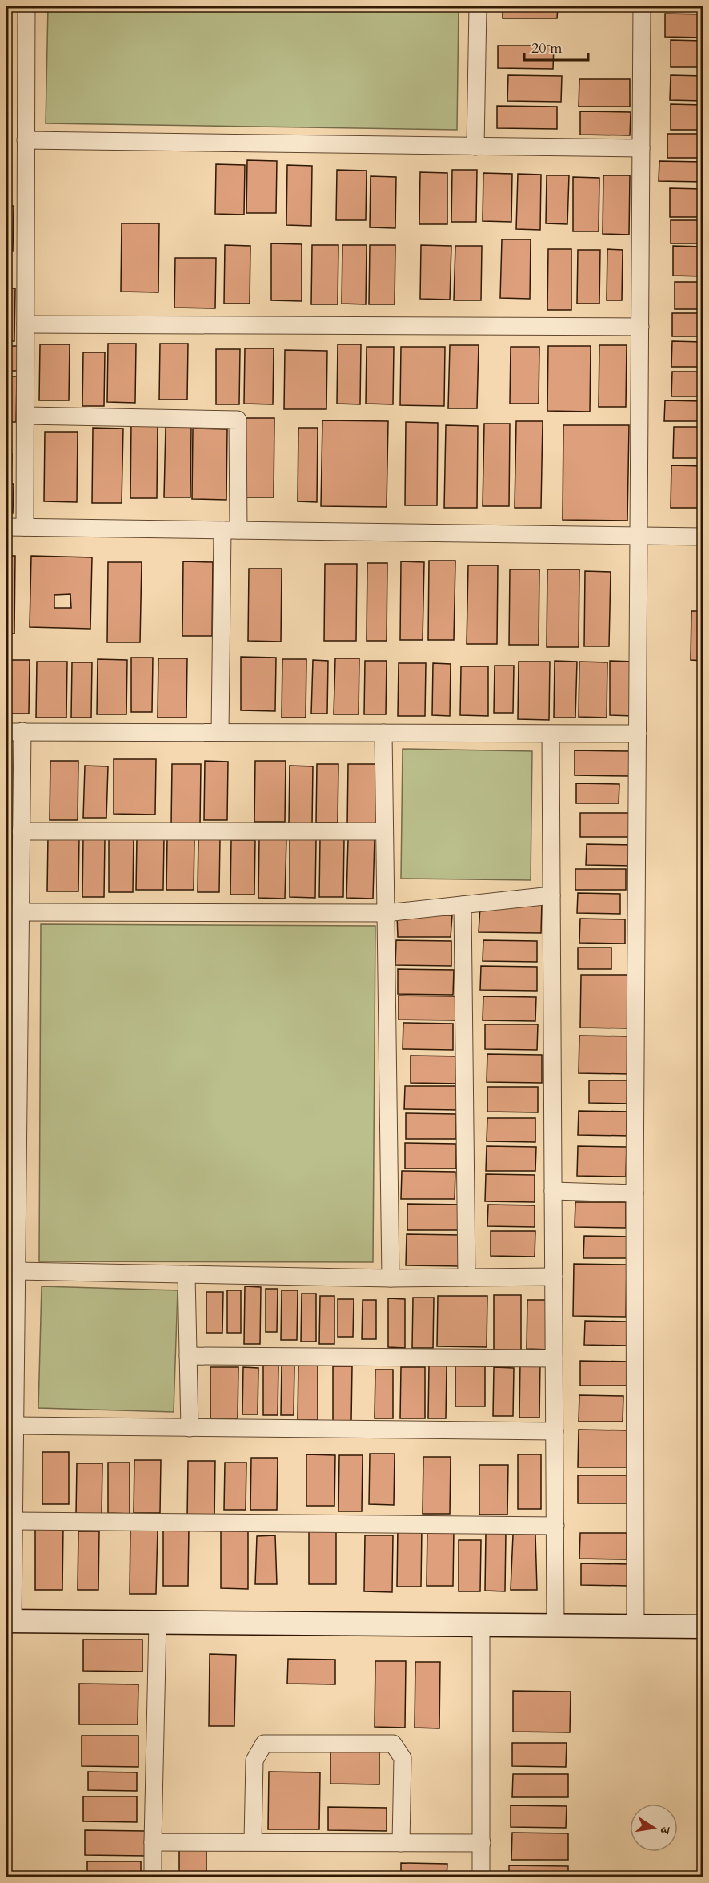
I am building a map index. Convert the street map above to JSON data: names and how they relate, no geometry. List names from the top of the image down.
{
  "scale_bar": "20 m",
  "north": "right"
}
